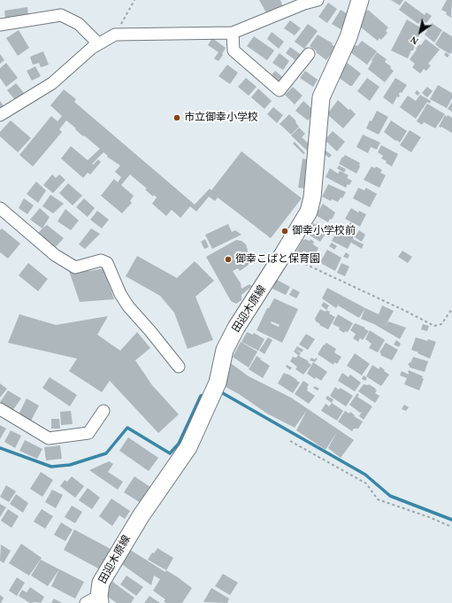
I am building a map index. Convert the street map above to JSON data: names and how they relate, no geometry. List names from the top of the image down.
{
  "streets": {
    "main road": ["田迎木原線"]
  },
  "places": ["市立御幸小学校", "御幸小学校前", "御幸こばと保育園"],
  "north": "bottom left"
}
